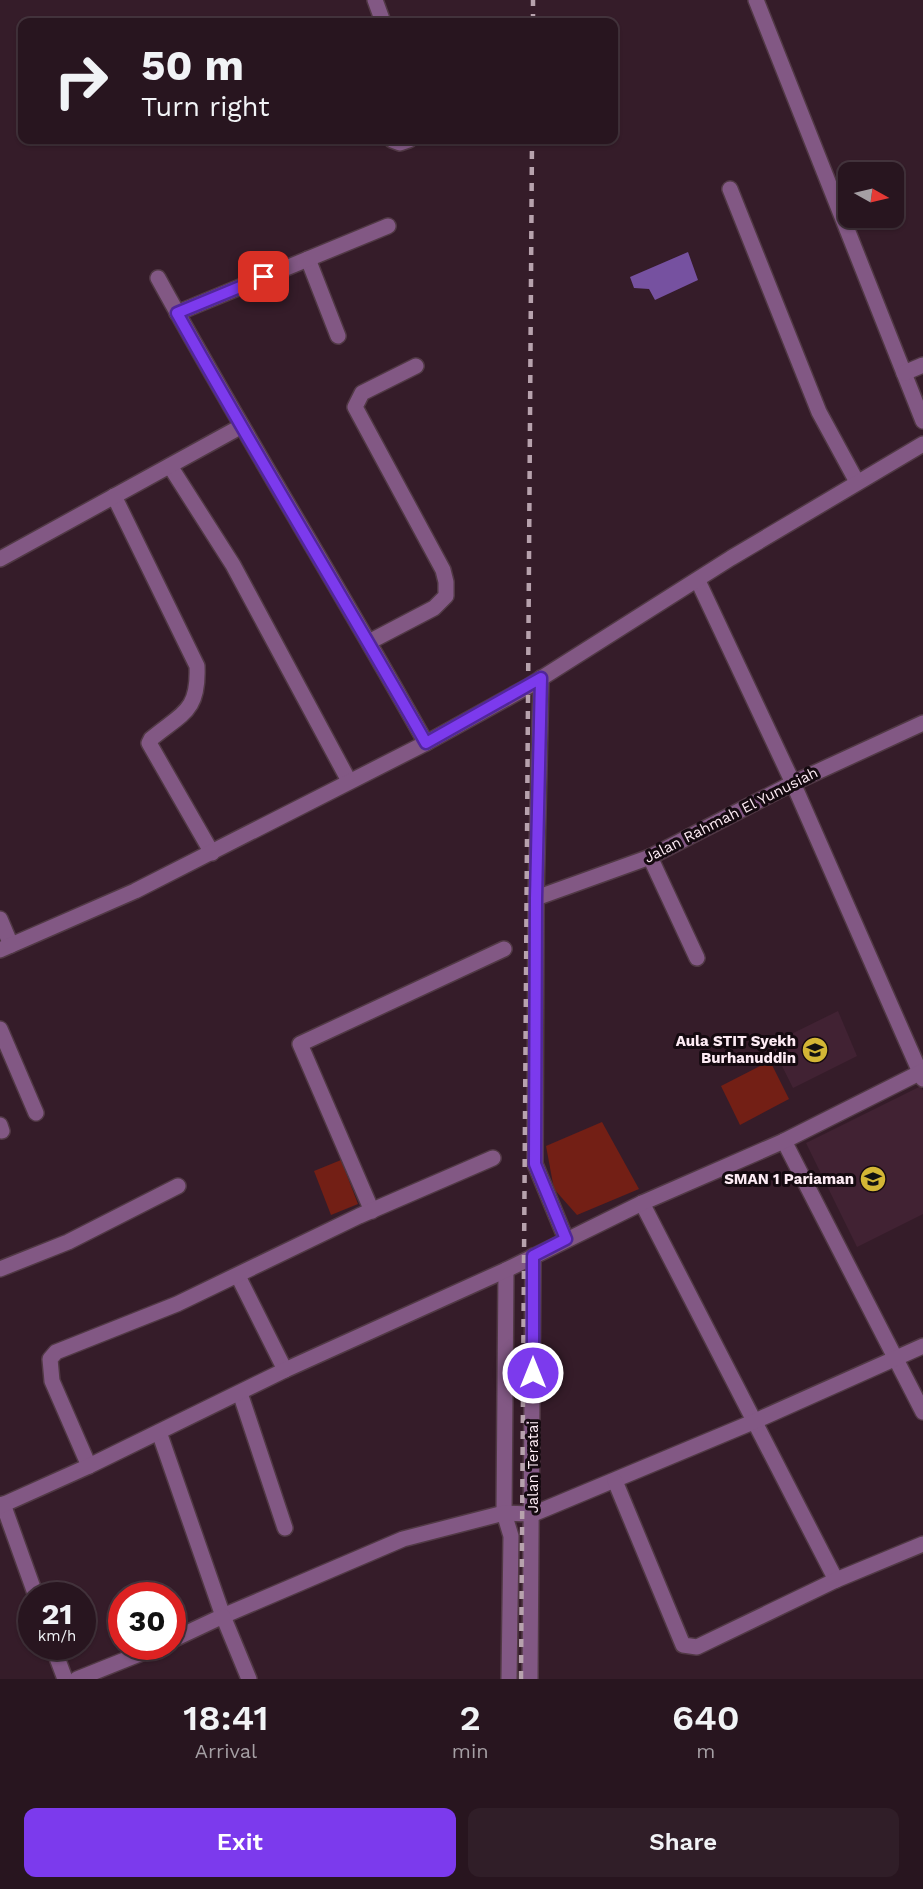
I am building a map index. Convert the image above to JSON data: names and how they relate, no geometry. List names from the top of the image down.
{
  "streets": {
    "street": ["Jalan Rahmah El Yunusiah", "Jalan Teratai"]
  },
  "places": {
    "school or university": ["Aula STIT Syekh Burhanuddin", "SMAN 1 Pariaman"]
  },
  "north": "right",
  "page": {
    "turn": ["50 m", "Turn right"],
    "speed": "21 km/h",
    "limit": "30",
    "eta": [
      "18:41",
      "Arrival",
      "2",
      "min",
      "640",
      "m"
    ],
    "buttons": ["Exit", "Share"]
  }
}
